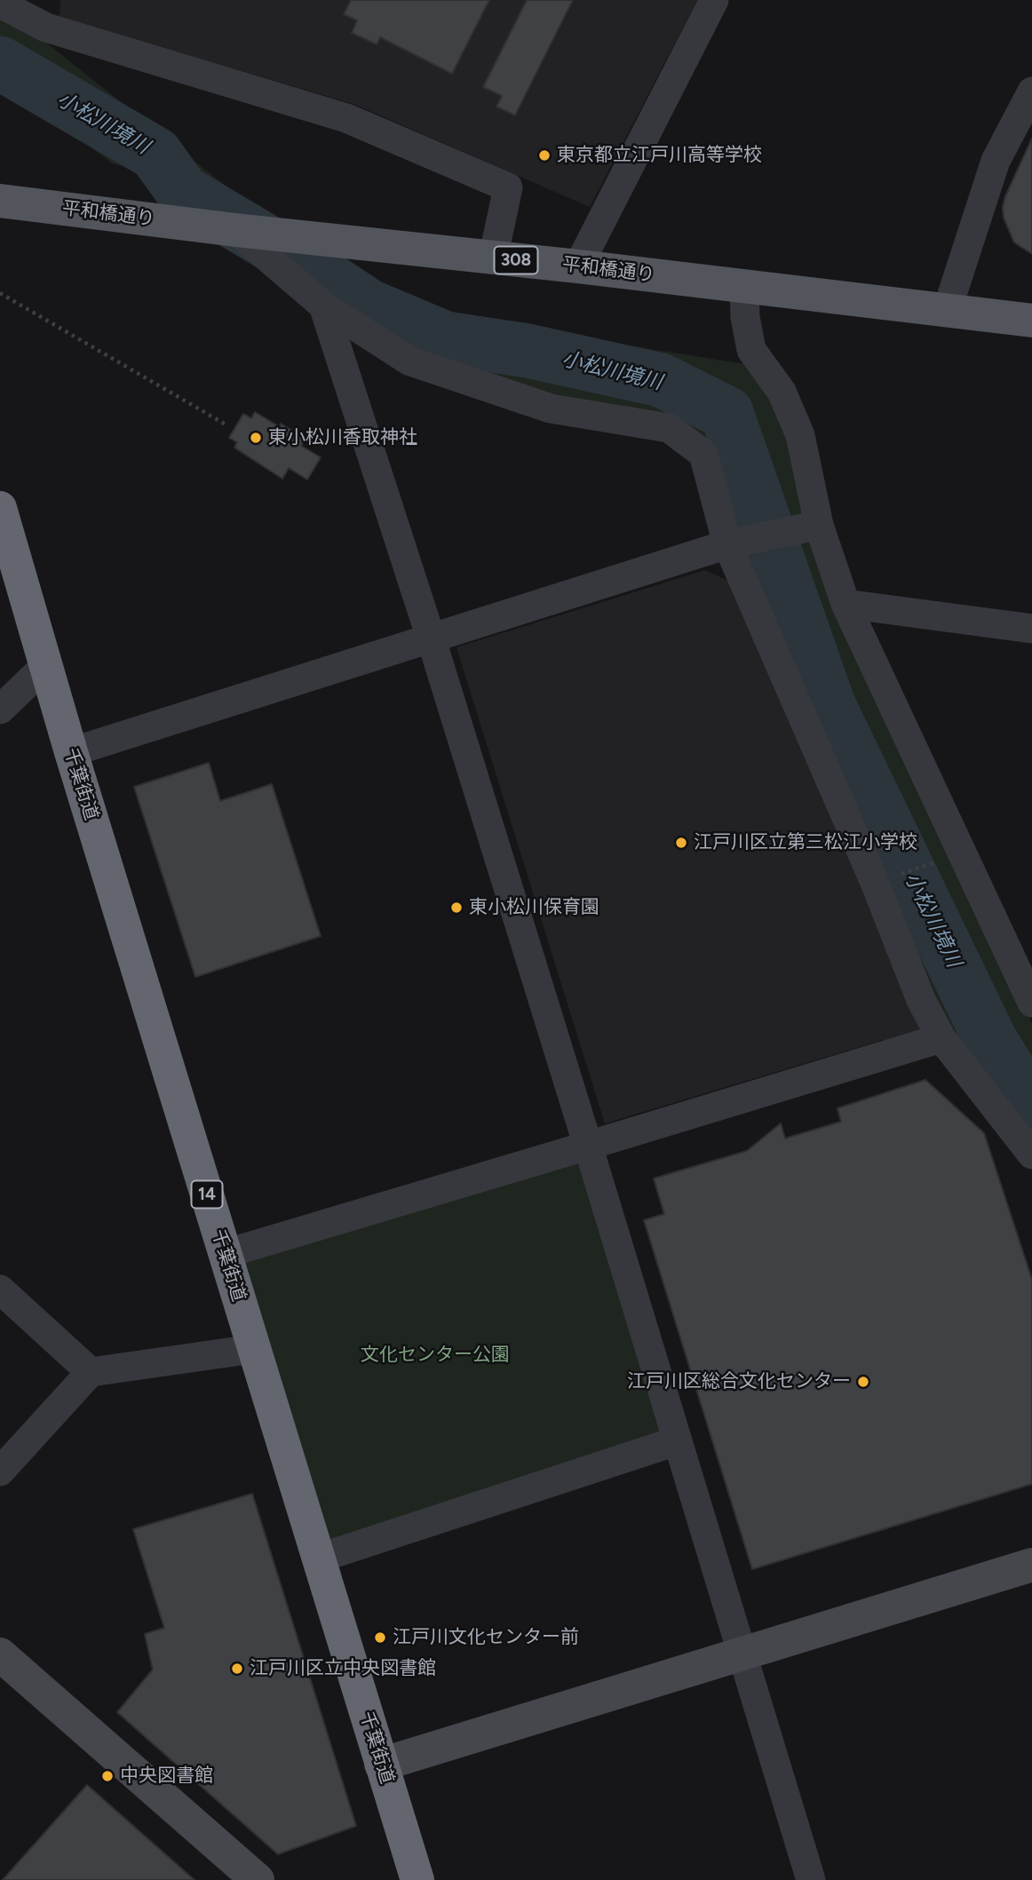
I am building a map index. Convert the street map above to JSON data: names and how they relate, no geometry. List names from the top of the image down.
{
  "streets": {
    "highway": ["千葉街道", "14"],
    "main road": ["平和橋通り", "308"]
  },
  "water": ["小松川境川"],
  "parks": ["文化センター公園"],
  "places": [
    "東京都立江戸川高等学校",
    "東小松川香取神社",
    "江戸川区立第三松江小学校",
    "東小松川保育園",
    "江戸川区総合文化センター",
    "江戸川文化センター前",
    "江戸川区立中央図書館",
    "中央図書館"
  ]
}
